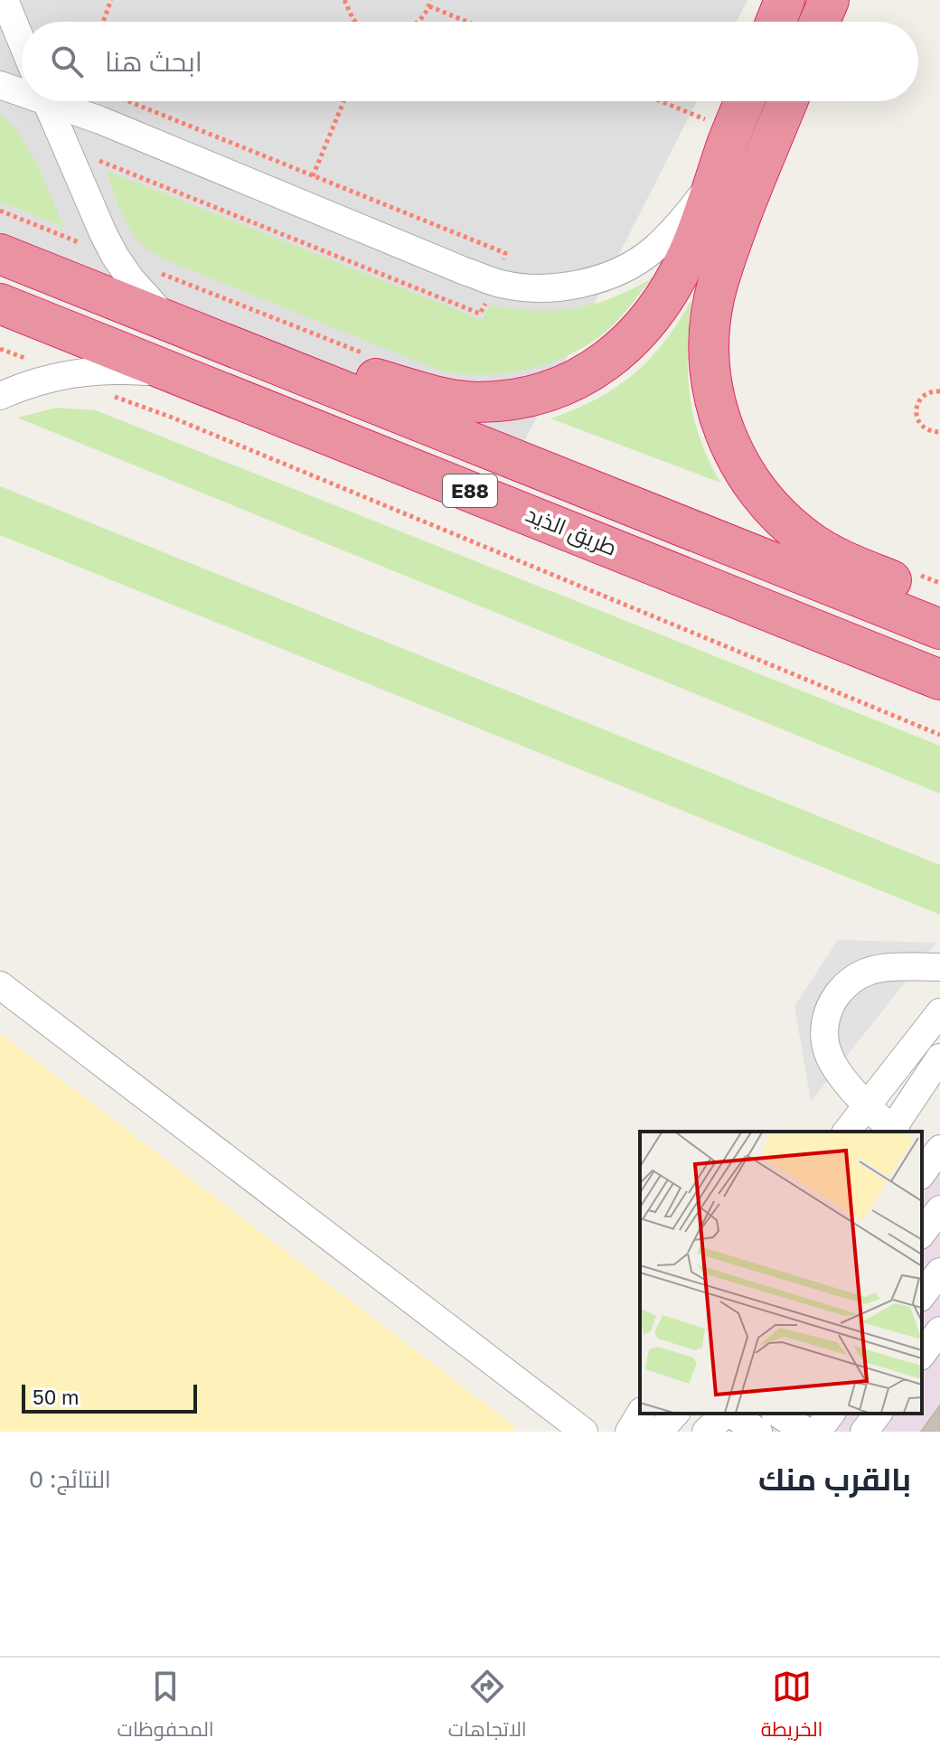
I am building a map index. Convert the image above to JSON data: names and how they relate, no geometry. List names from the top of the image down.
{
  "streets": {
    "highway": ["E88", "طريق الذيد"]
  },
  "scale_bar": "50 m",
  "page": {
    "search": "ابحث هنا",
    "scale": "50 m",
    "heading": ["بالقرب منك", "النتائج: 0"],
    "nav": ["الخريطة", "الاتجاهات", "المحفوظات"]
  }
}
